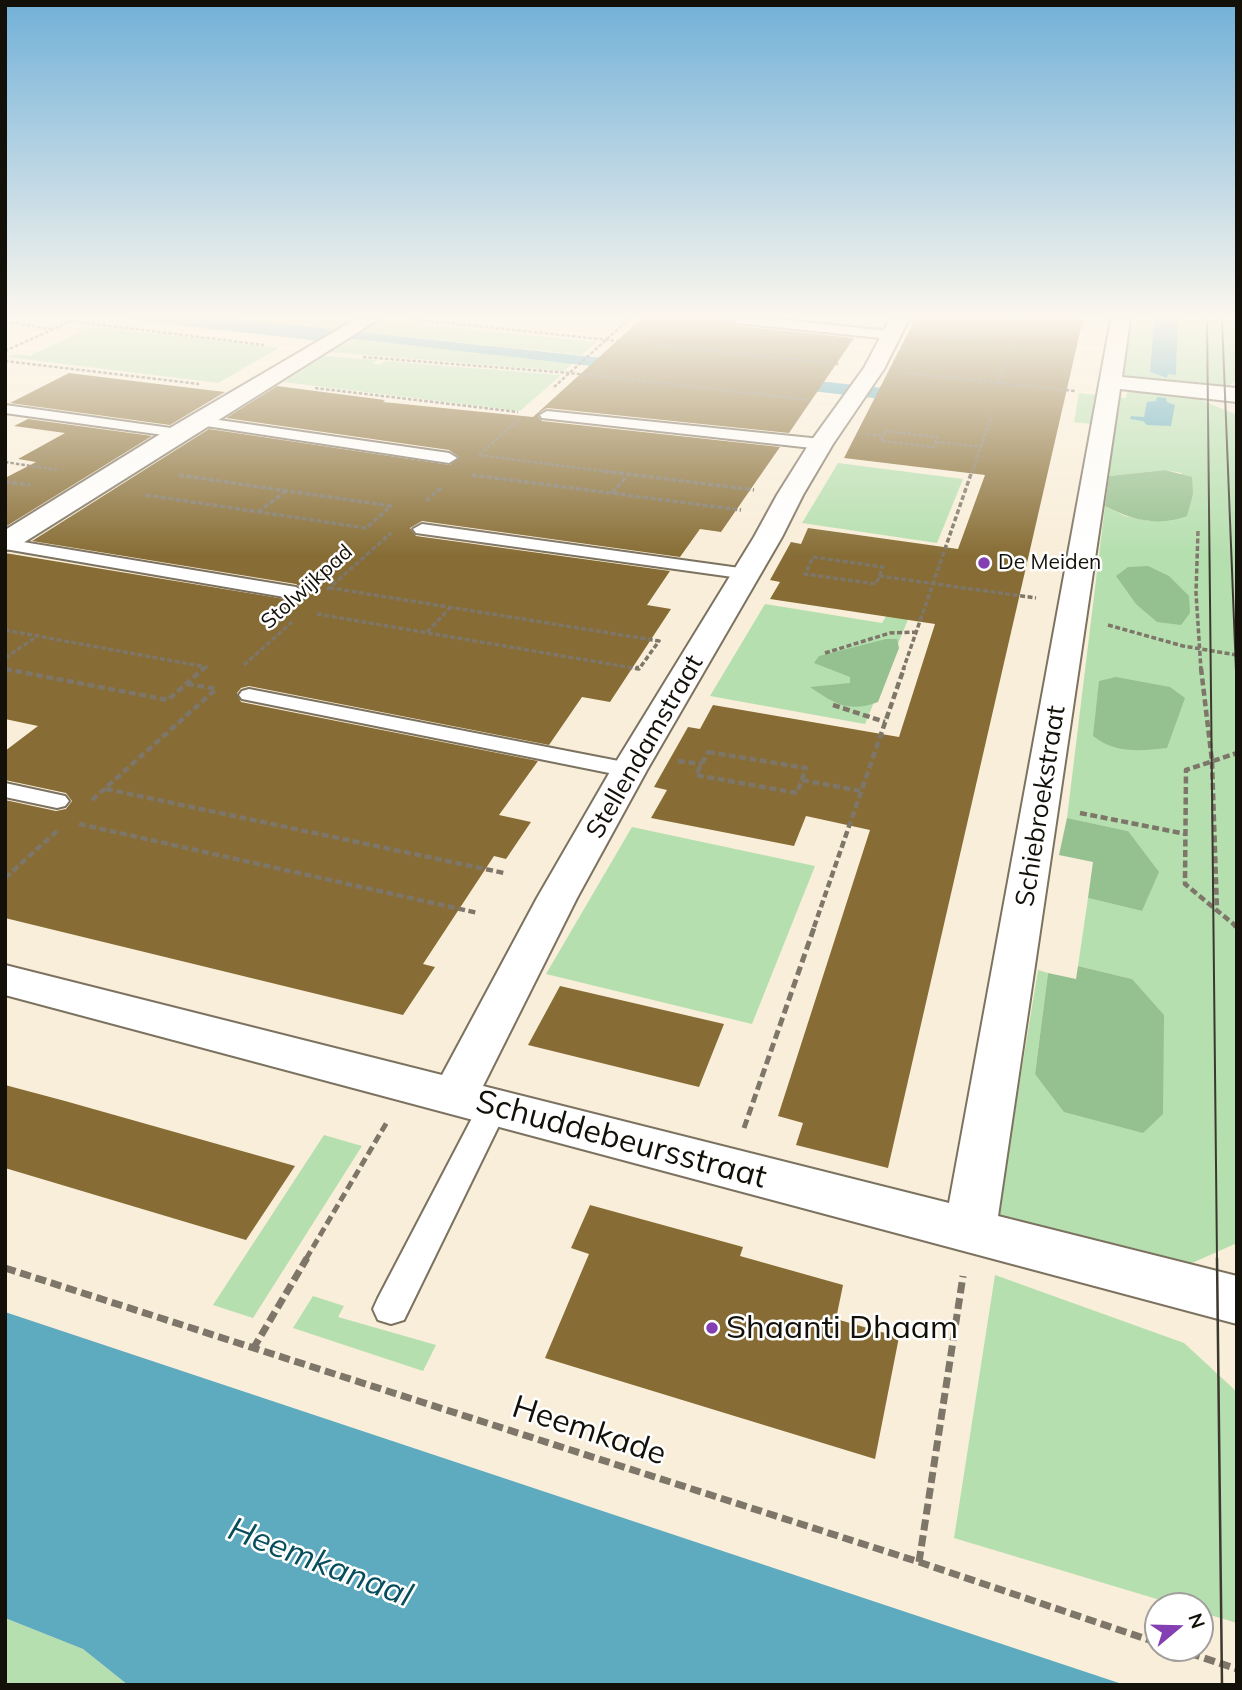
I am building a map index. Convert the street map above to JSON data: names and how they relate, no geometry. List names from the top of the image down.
{
  "streets": {
    "street": ["Stellendamstraat", "Schiebroekstraat", "Schuddebeursstraat"],
    "path": ["Stolwijkpad", "Heemkade"]
  },
  "crossings": [
    ["Stolwijkpad", "Stellendamstraat"],
    ["Stellendamstraat", "Schuddebeursstraat"],
    ["Schiebroekstraat", "Schuddebeursstraat"]
  ],
  "water": ["Heemkanaal"],
  "places": ["De Meiden", "Shaanti Dhaam"],
  "north": "right"
}
